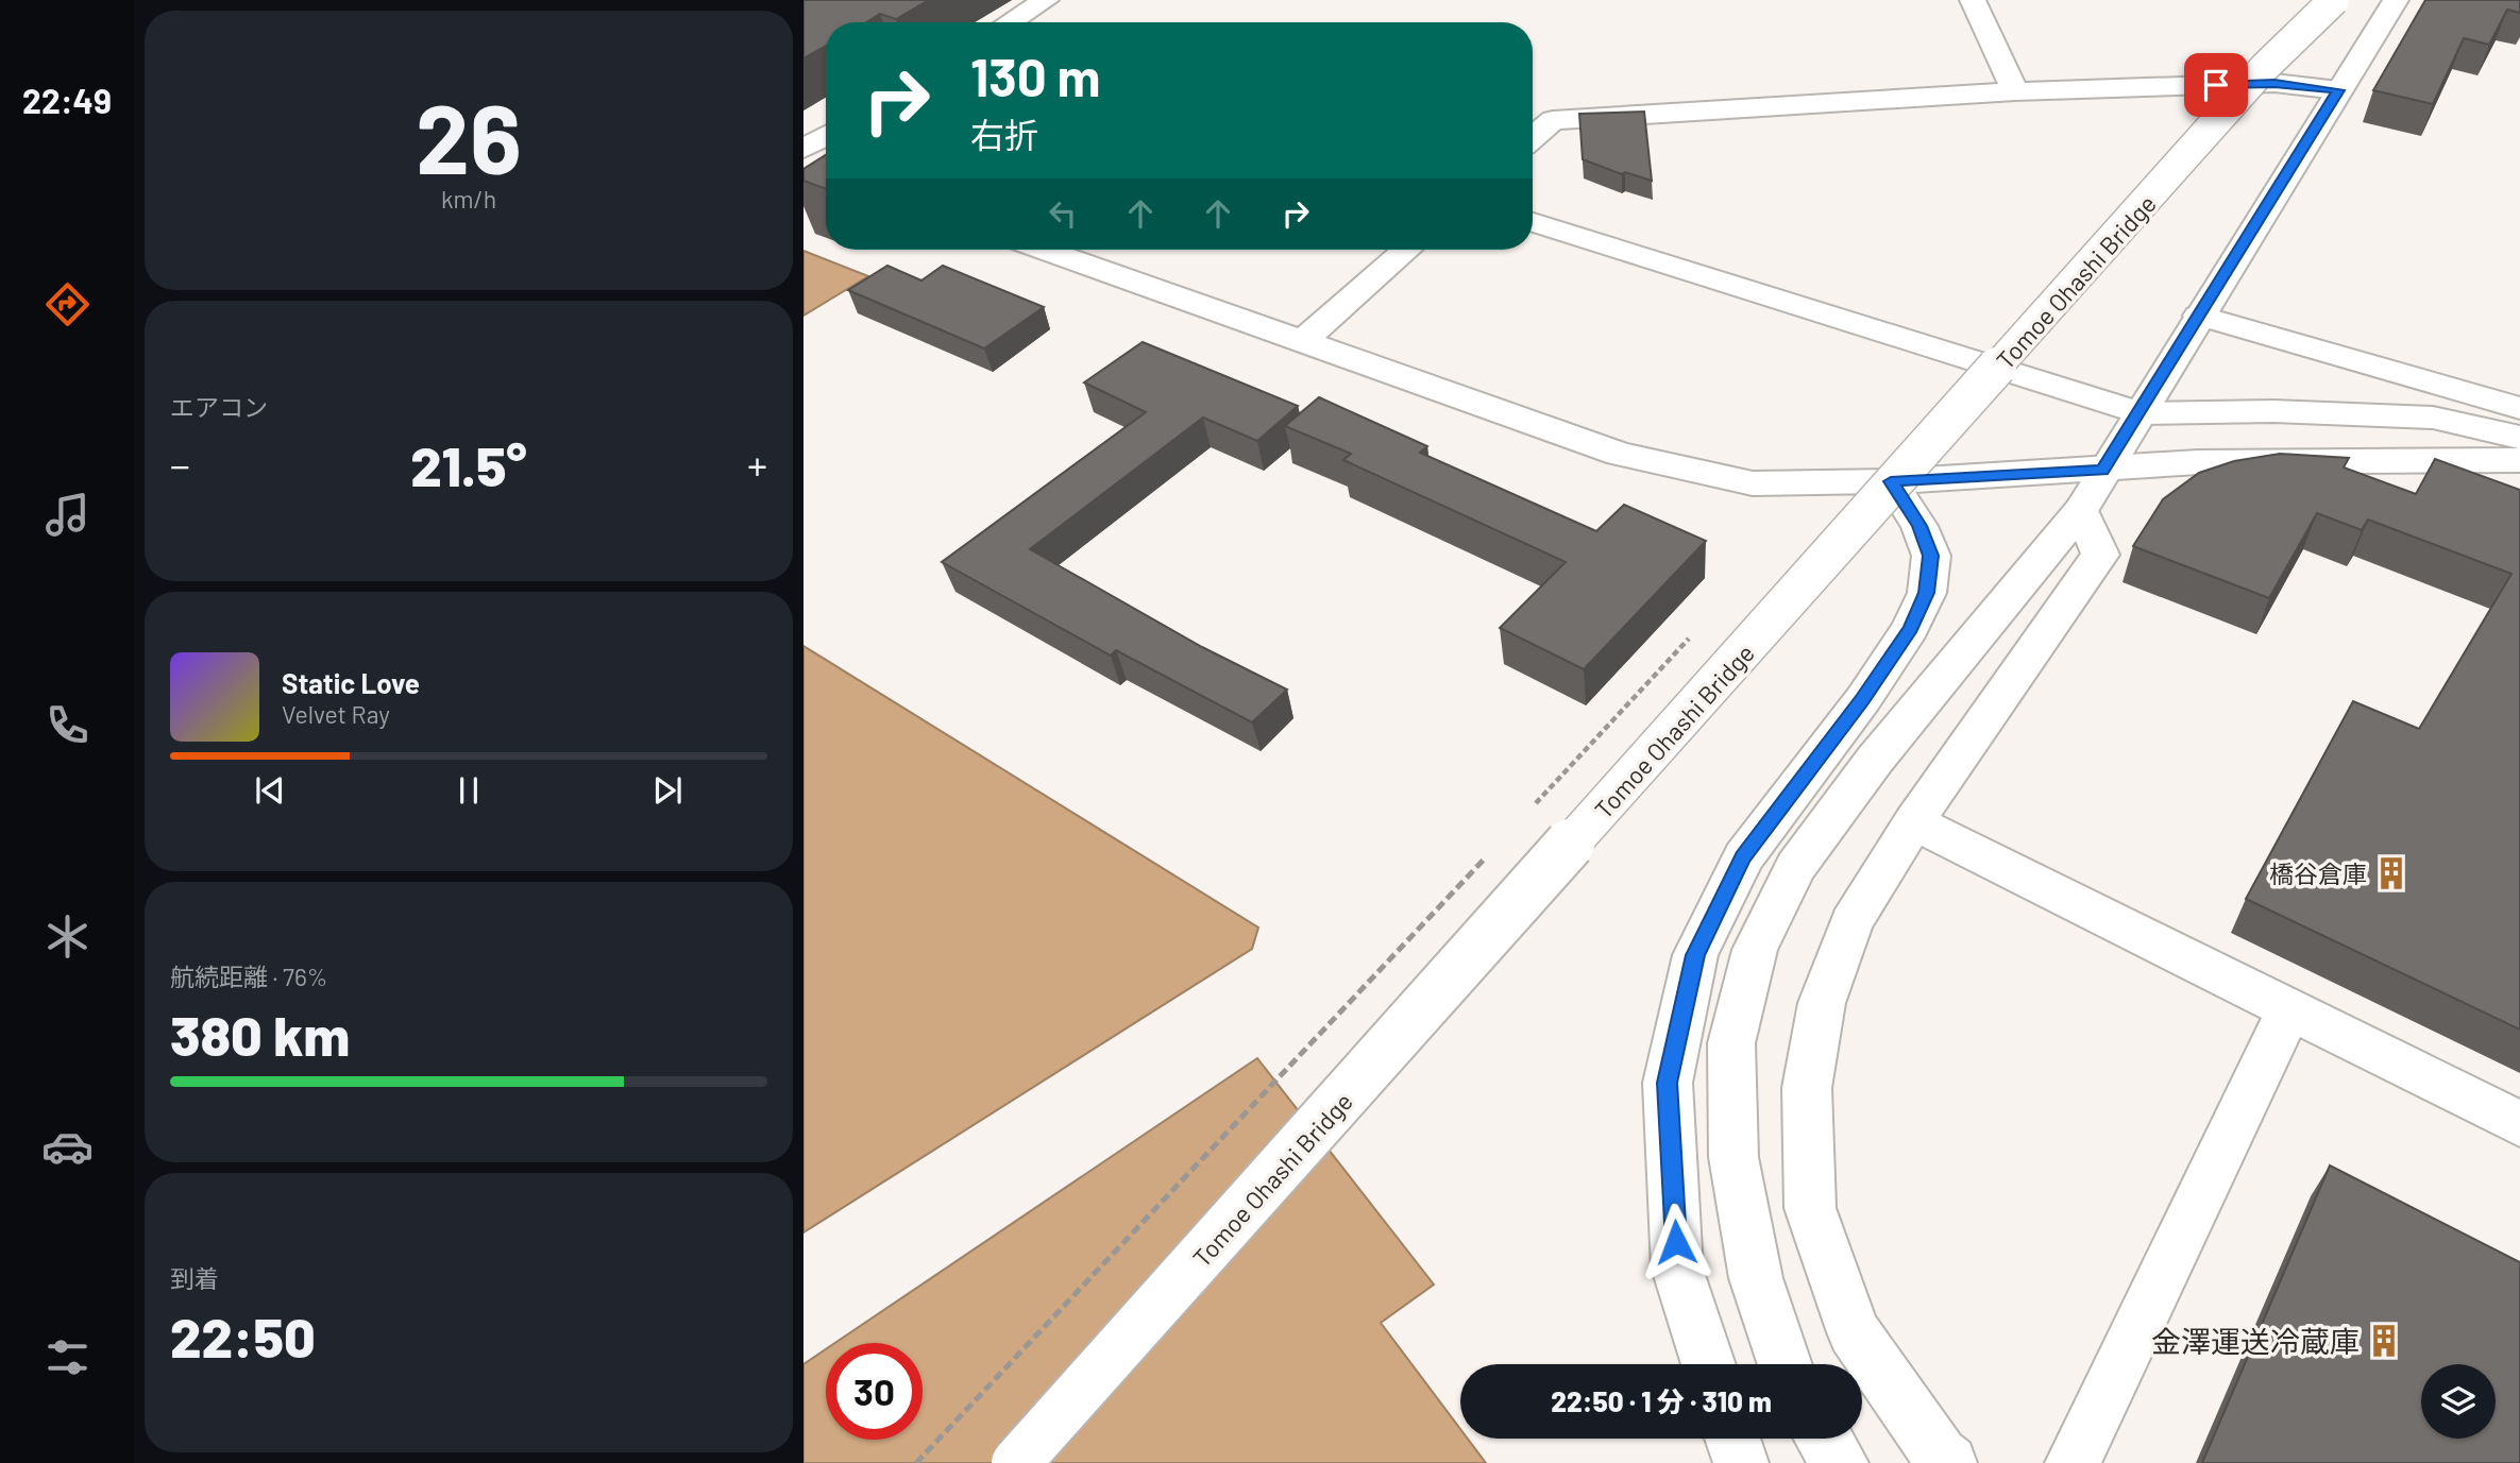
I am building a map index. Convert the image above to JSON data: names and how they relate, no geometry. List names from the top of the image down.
{
  "streets": {
    "street": ["Tomoe Ohashi Bridge"]
  },
  "places": {
    "building": ["橋谷倉庫", "金澤運送冷蔵庫"]
  },
  "page": {
    "tabs": "22:49",
    "tile": [
      ["26", "km/h"],
      "エアコン",
      ["航続距離 · 76%", "380 km"],
      ["到着", "22:50"]
    ],
    "turn": ["130 m", "右折"],
    "heat": ["−", "21.5°", "+"],
    "song": ["Static Love", "Velvet Ray"],
    "limit": "30",
    "trip": "22:50 · 1 分 · 310 m"
  }
}
